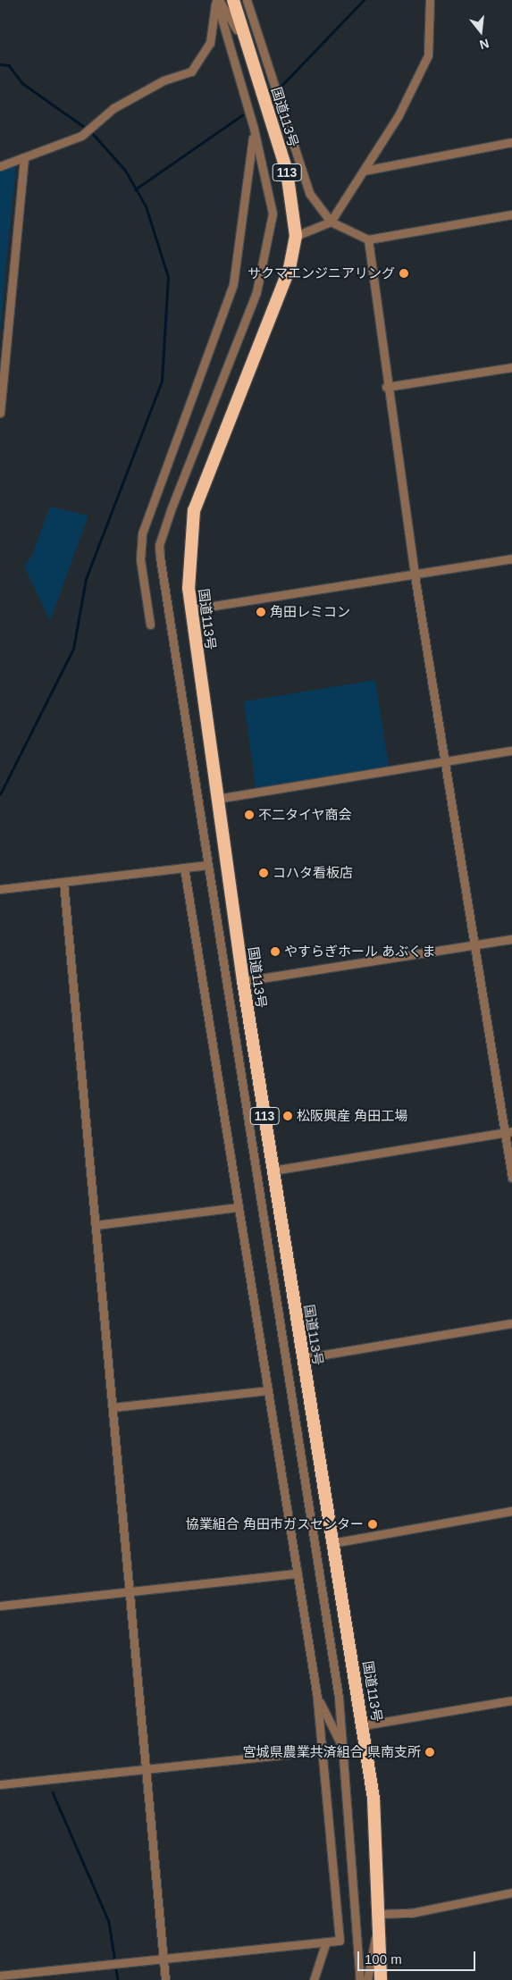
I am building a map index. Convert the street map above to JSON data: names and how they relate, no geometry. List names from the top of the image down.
{
  "streets": {
    "highway": ["国道113号", "113"]
  },
  "places": [
    "サクマエンジニアリング",
    "角田レミコン",
    "不二タイヤ商会",
    "コハタ看板店",
    "やすらぎホール あぶくま",
    "松阪興産 角田工場",
    "協業組合 角田市ガスセンター",
    "宮城県農業共済組合 県南支所"
  ],
  "scale_bar": "100 m",
  "north": "bottom"
}
